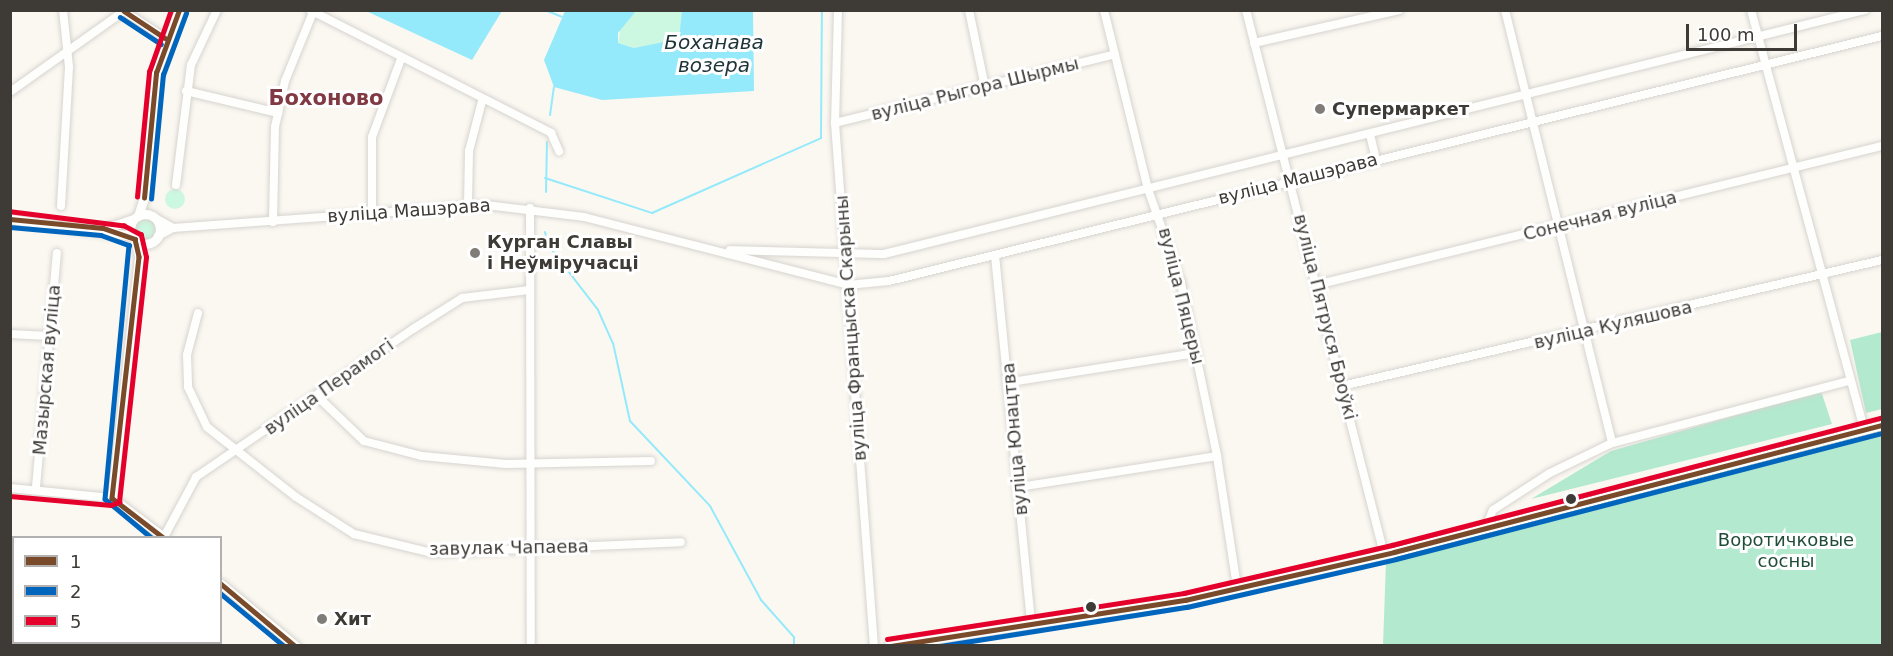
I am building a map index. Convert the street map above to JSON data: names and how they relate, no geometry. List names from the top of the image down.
{
  "streets": {
    "street": [
      "вуліца Рыгора Шырмы",
      "вуліца Машэрава",
      "Сонечная вуліца",
      "вуліца Пяцеры",
      "вуліца Пятруся Броўкі",
      "вуліца Куляшова",
      "вуліца Францыска Скарыны",
      "Мазырская вуліца",
      "вуліца Перамогі",
      "вуліца Юнацтва",
      "завулак Чапаева"
    ]
  },
  "crossings": [
    ["вуліца Рыгора Шырмы", "вуліца Пяцеры"],
    ["вуліца Рыгора Шырмы", "вуліца Францыска Скарыны"],
    ["вуліца Машэрава", "вуліца Пяцеры"],
    ["вуліца Машэрава", "вуліца Пятруся Броўкі"],
    ["вуліца Машэрава", "вуліца Францыска Скарыны"],
    ["вуліца Машэрава", "вуліца Юнацтва"],
    ["Сонечная вуліца", "вуліца Пятруся Броўкі"],
    ["вуліца Пятруся Броўкі", "вуліца Куляшова"],
    ["вуліца Перамогі", "завулак Чапаева"]
  ],
  "districts": ["Бохоново"],
  "water": ["Боханава возера"],
  "parks": ["Воротичковые сосны"],
  "places": ["Супермаркет", "Курган Славы і Неўміручасці", "Хит"],
  "lines": ["transit line 1", "transit line 5", "transit line 2"],
  "legend": ["1", "2", "5"],
  "scale_bar": "100 m"
}
